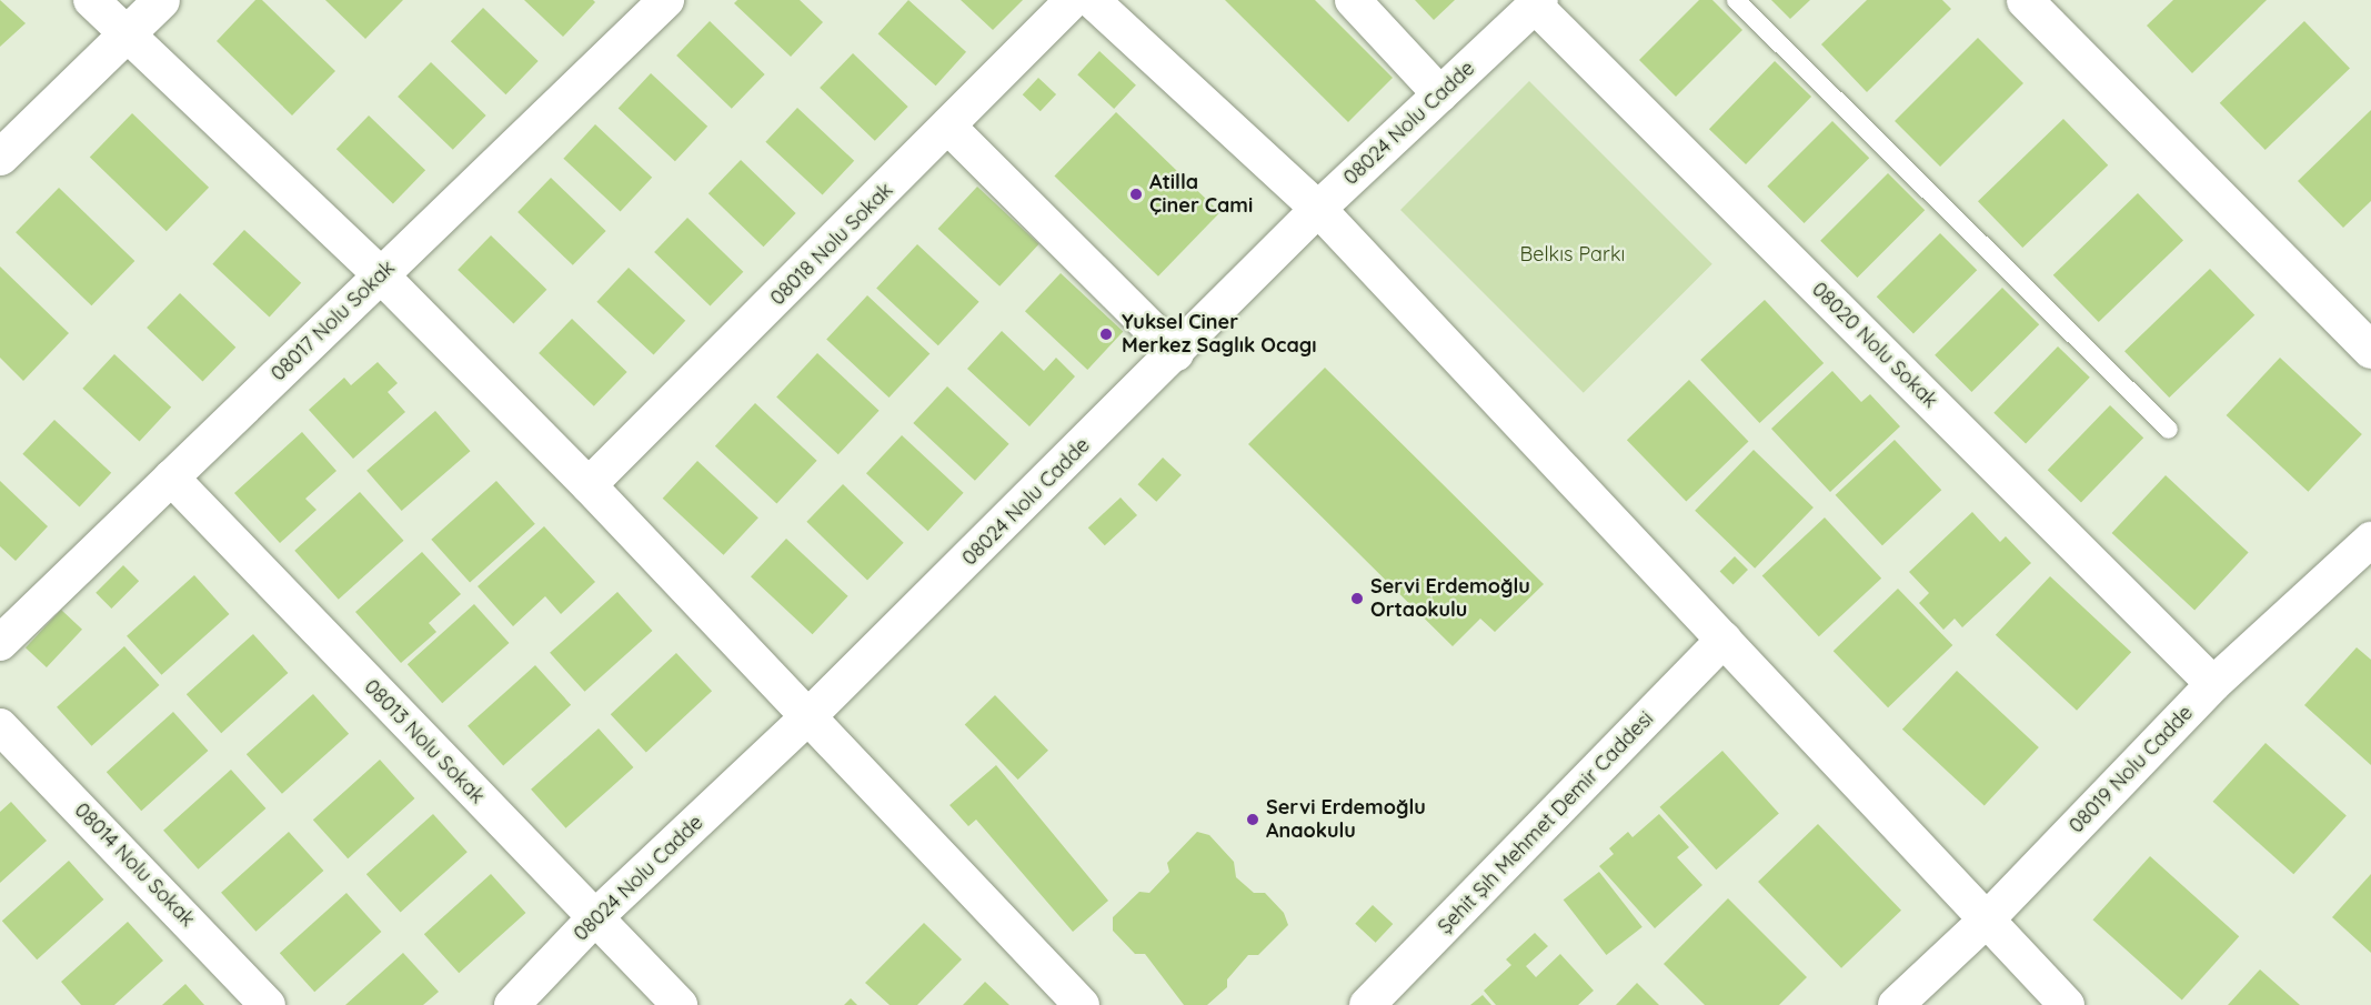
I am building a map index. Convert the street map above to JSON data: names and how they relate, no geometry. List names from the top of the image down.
{
  "streets": {
    "street": [
      "08024 Nolu Cadde",
      "08018 Nolu Sokak",
      "08017 Nolu Sokak",
      "08020 Nolu Sokak",
      "08013 Nolu Sokak",
      "08019 Nolu Cadde",
      "Şehit Şıh Mehmet Demir Caddesi",
      "08014 Nolu Sokak"
    ]
  },
  "crossings": [
    ["08024 Nolu Cadde", "08020 Nolu Sokak"],
    ["08024 Nolu Cadde", "08013 Nolu Sokak"],
    ["08017 Nolu Sokak", "08013 Nolu Sokak"],
    ["08020 Nolu Sokak", "08019 Nolu Cadde"]
  ],
  "parks": ["Belkıs Parkı"],
  "places": [
    "Atilla Çiner Cami",
    "Yuksel Ciner Merkez Saglık Ocagı",
    "Servi Erdemoğlu Ortaokulu",
    "Servi Erdemoğlu Anaokulu"
  ]
}
